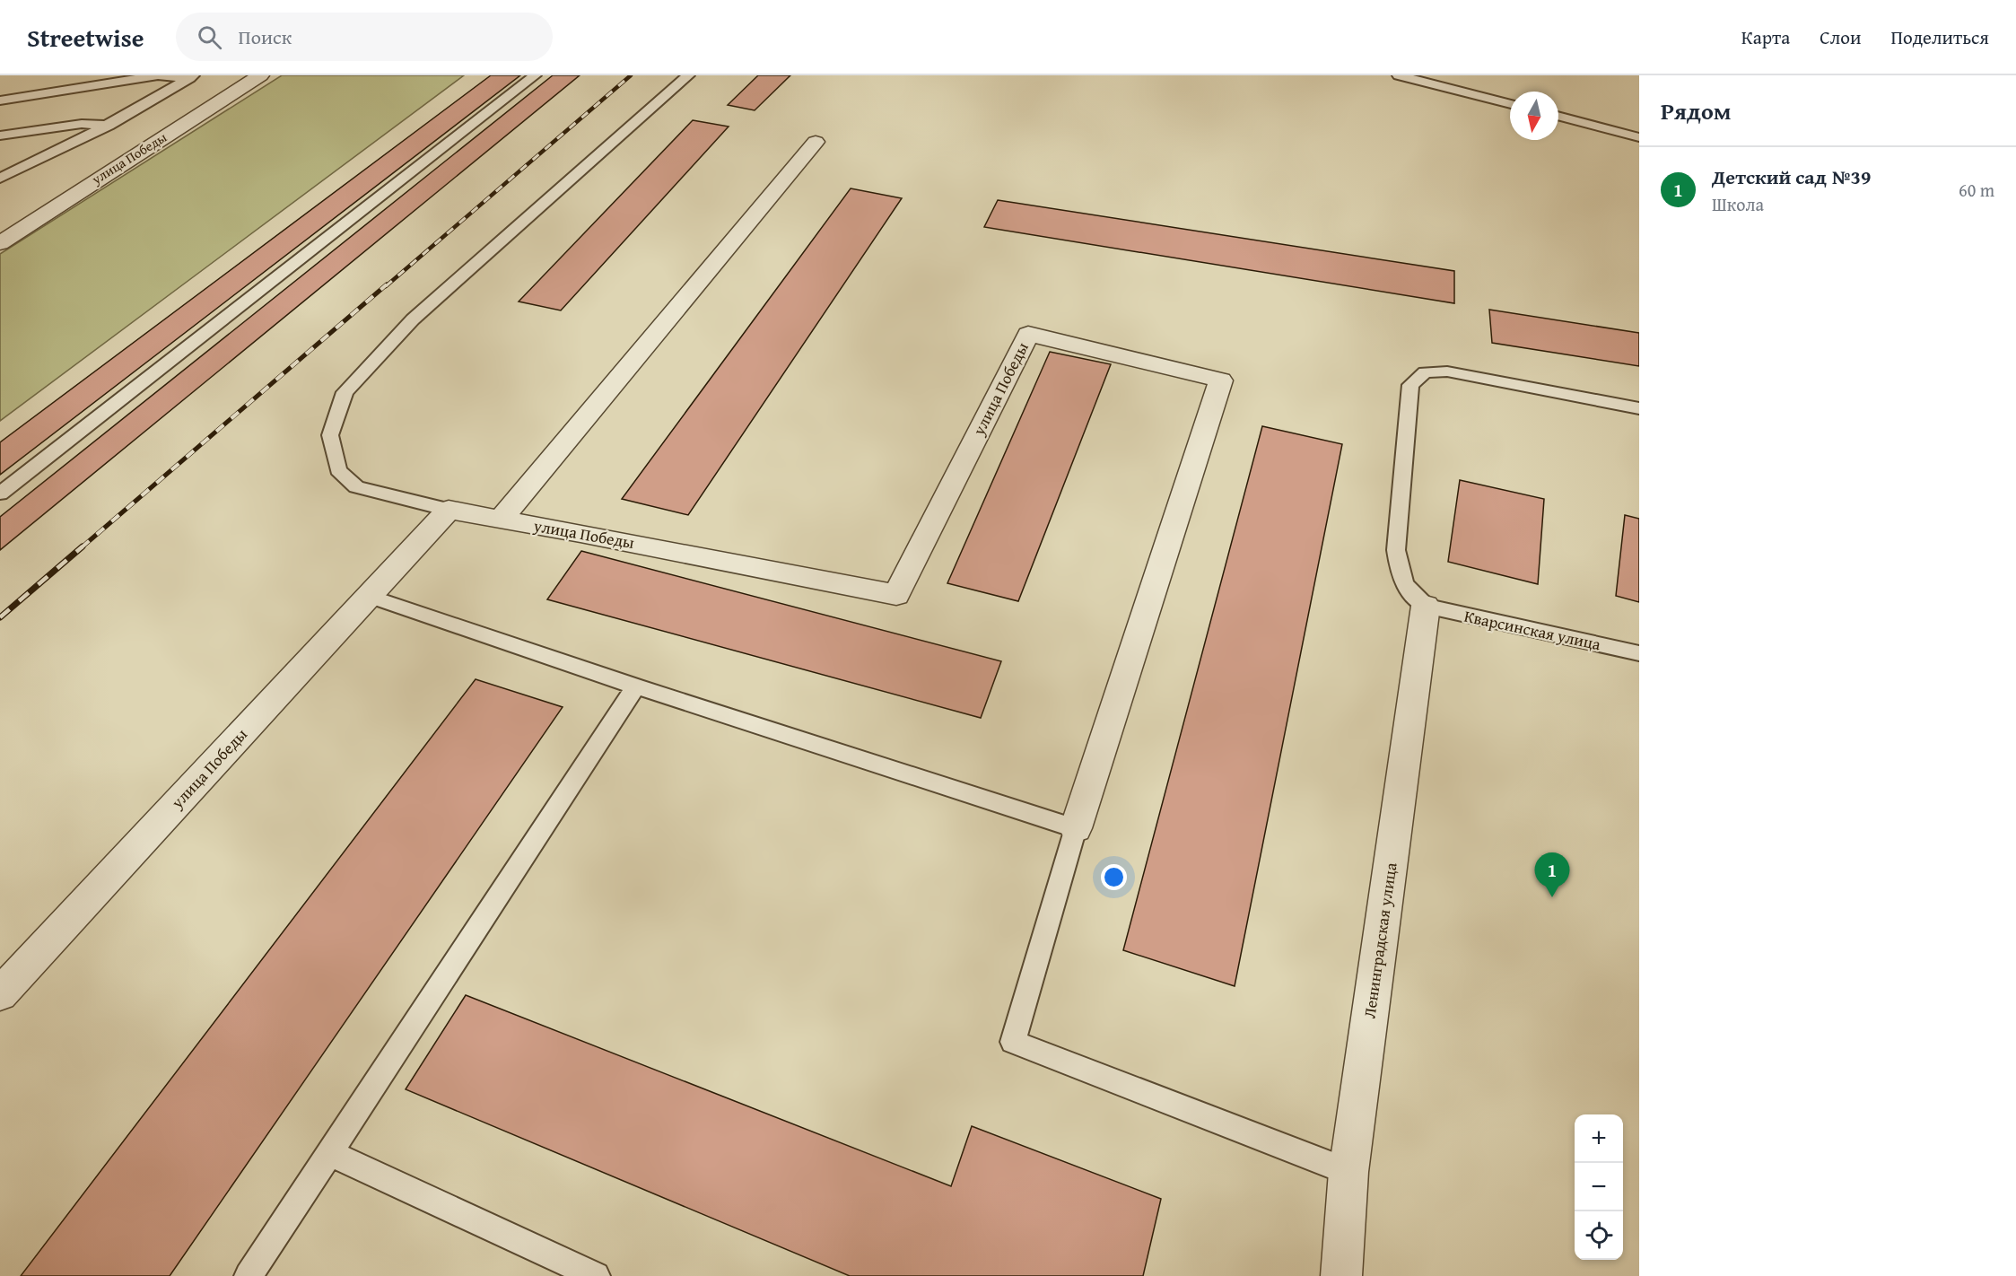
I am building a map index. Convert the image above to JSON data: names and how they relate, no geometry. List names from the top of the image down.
{
  "streets": {
    "street": ["улица Победы", "Ленинградская улица"],
    "lane": ["Кварсинская улица"]
  },
  "crossings": [
    ["Кварсинская улица", "Ленинградская улица"]
  ],
  "north": "bottom",
  "page": {
    "header": "Streetwise",
    "search": "Поиск",
    "nav": ["Карта", "Слои", "Поделиться"],
    "heading": "Рядом",
    "list": [
      {
        "mark": "1",
        "name": "Детский сад №39",
        "note": "Школа",
        "value": "60 m"
      }
    ],
    "pins": "1",
    "map_buttons": ["+", "−"]
  }
}
